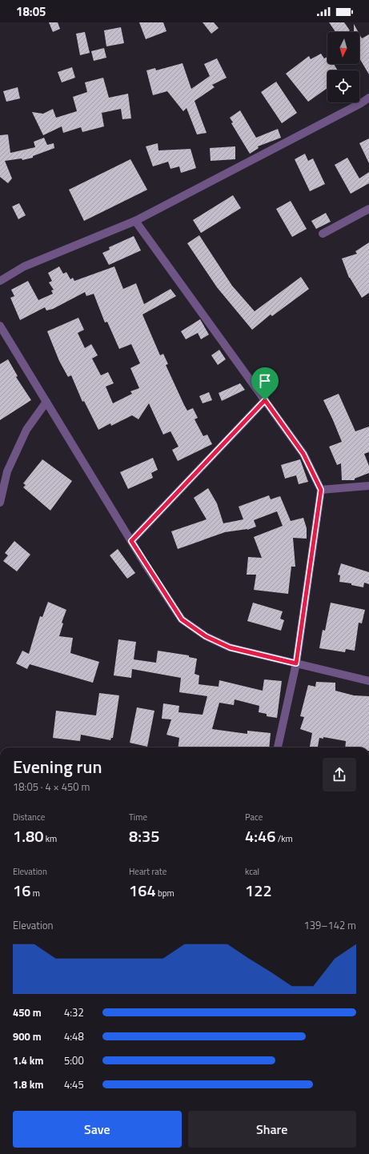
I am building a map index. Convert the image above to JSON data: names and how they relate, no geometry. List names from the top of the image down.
{
  "north": "bottom",
  "page": {
    "status": "18:05",
    "heading": ["Evening run", "18:05 · 4 × 450 m"],
    "stats": [
      ["Distance", "1.80 km"],
      ["Time", "8:35"],
      ["Pace", "4:46 /km"],
      ["Elevation", "16 m"],
      ["Heart rate", "164 bpm"],
      ["kcal", "122"]
    ],
    "chart": ["Elevation", "139–142 m"],
    "list": [
      {
        "name": "450 m",
        "note": "4:32"
      },
      {
        "name": "900 m",
        "note": "4:48"
      },
      {
        "name": "1.4 km",
        "note": "5:00"
      },
      {
        "name": "1.8 km",
        "note": "4:45"
      }
    ],
    "buttons": ["Save", "Share"]
  }
}
